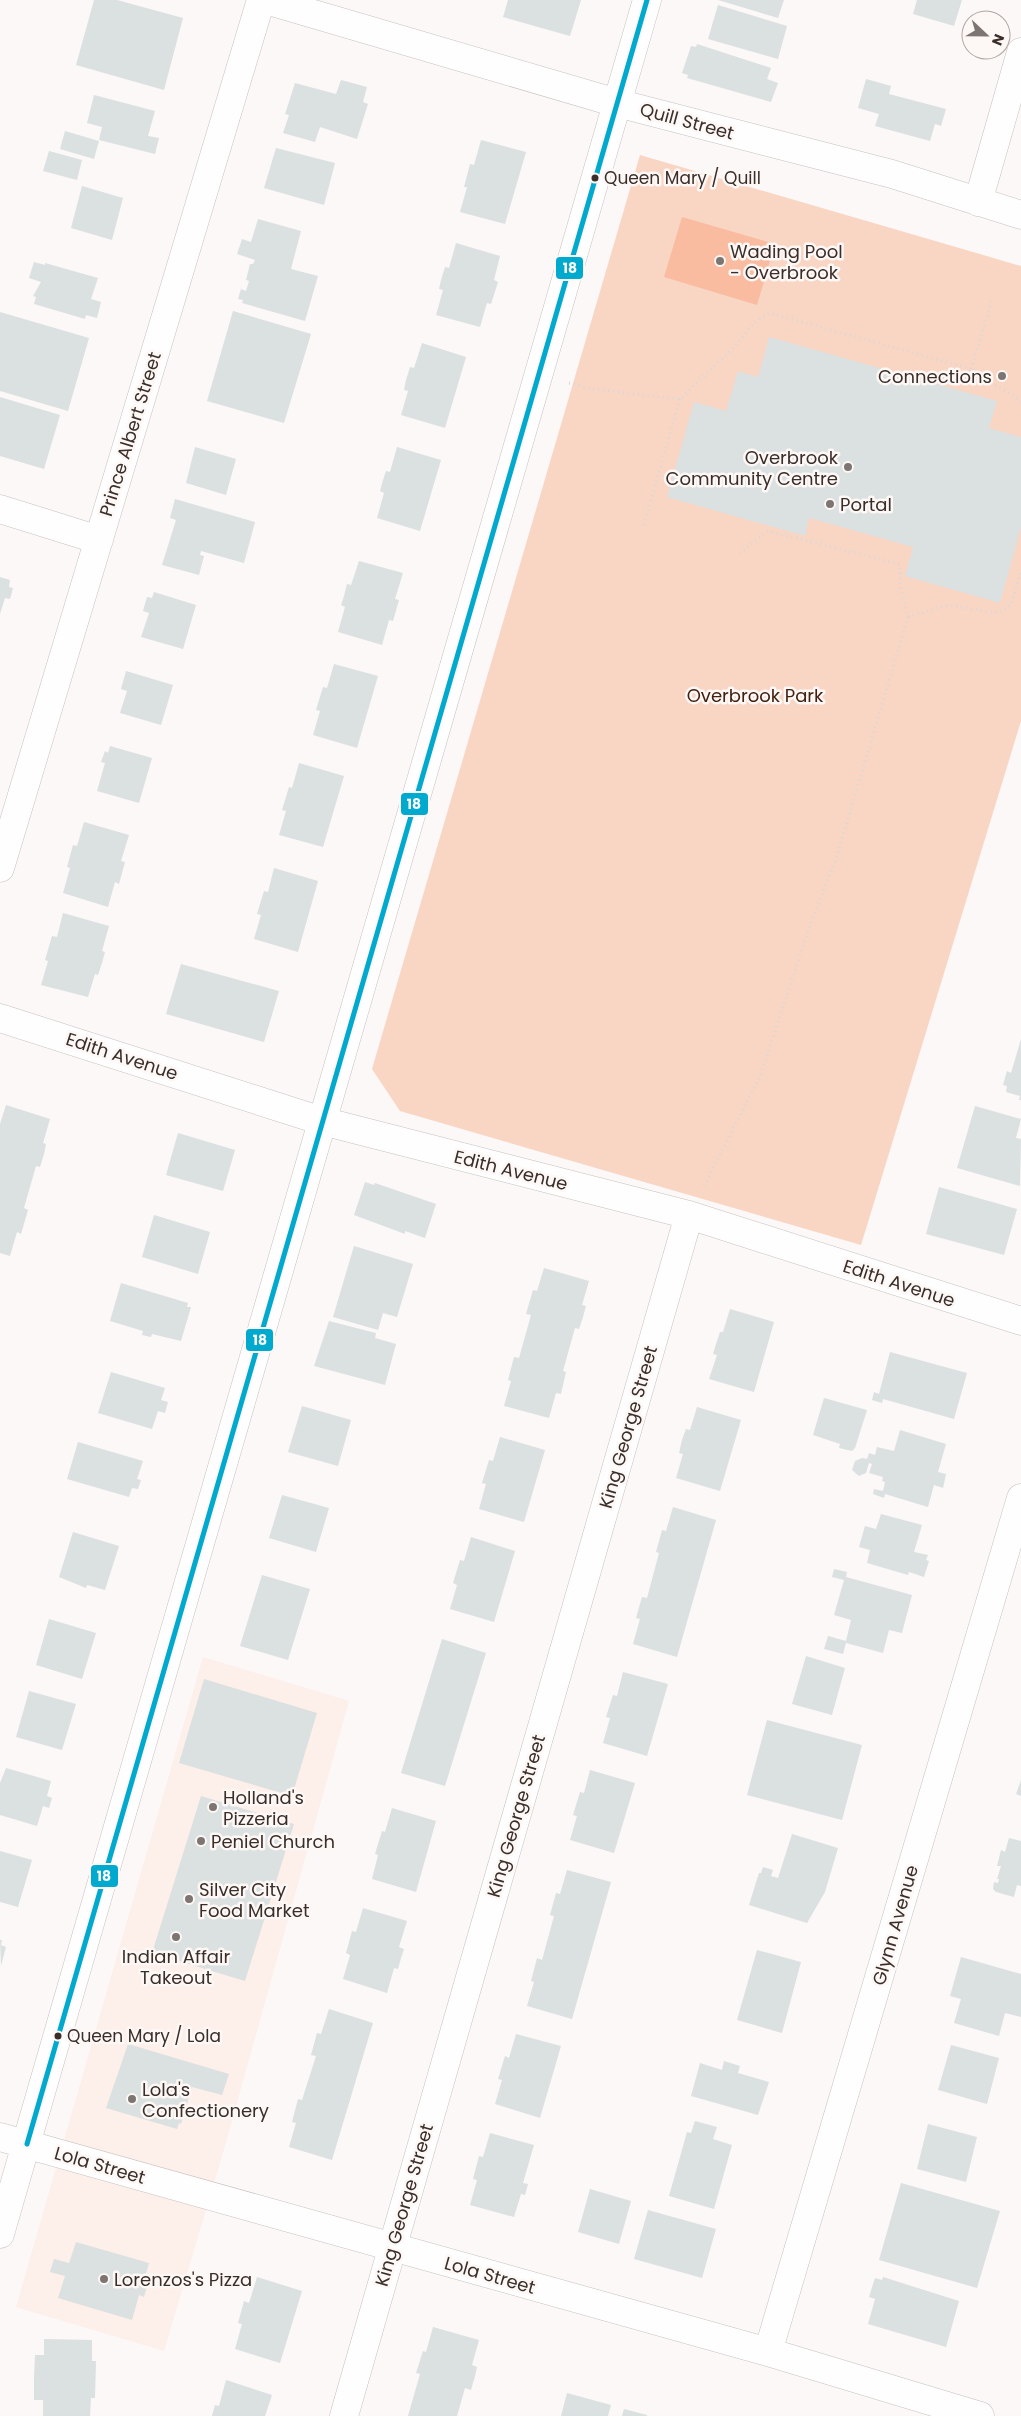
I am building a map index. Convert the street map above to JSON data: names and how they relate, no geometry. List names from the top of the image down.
{
  "streets": {
    "street": [
      "Quill Street",
      "Prince Albert Street",
      "Edith Avenue",
      "King George Street",
      "Glynn Avenue",
      "Lola Street"
    ]
  },
  "crossings": [
    ["Edith Avenue", "King George Street"],
    ["King George Street", "Lola Street"],
    ["Glynn Avenue", "Lola Street"]
  ],
  "parks": ["Overbrook Park"],
  "places": [
    "Queen Mary / Quill",
    "Wading Pool - Overbrook",
    "Connections",
    "Overbrook Community Centre",
    "Portal",
    "Holland's Pizzeria",
    "Peniel Church",
    "Silver City Food Market",
    "Indian Affair Takeout",
    "Queen Mary / Lola",
    "Lola's Confectionery",
    "Lorenzos's Pizza"
  ],
  "lines": ["transit line 18"],
  "north": "right"
}
